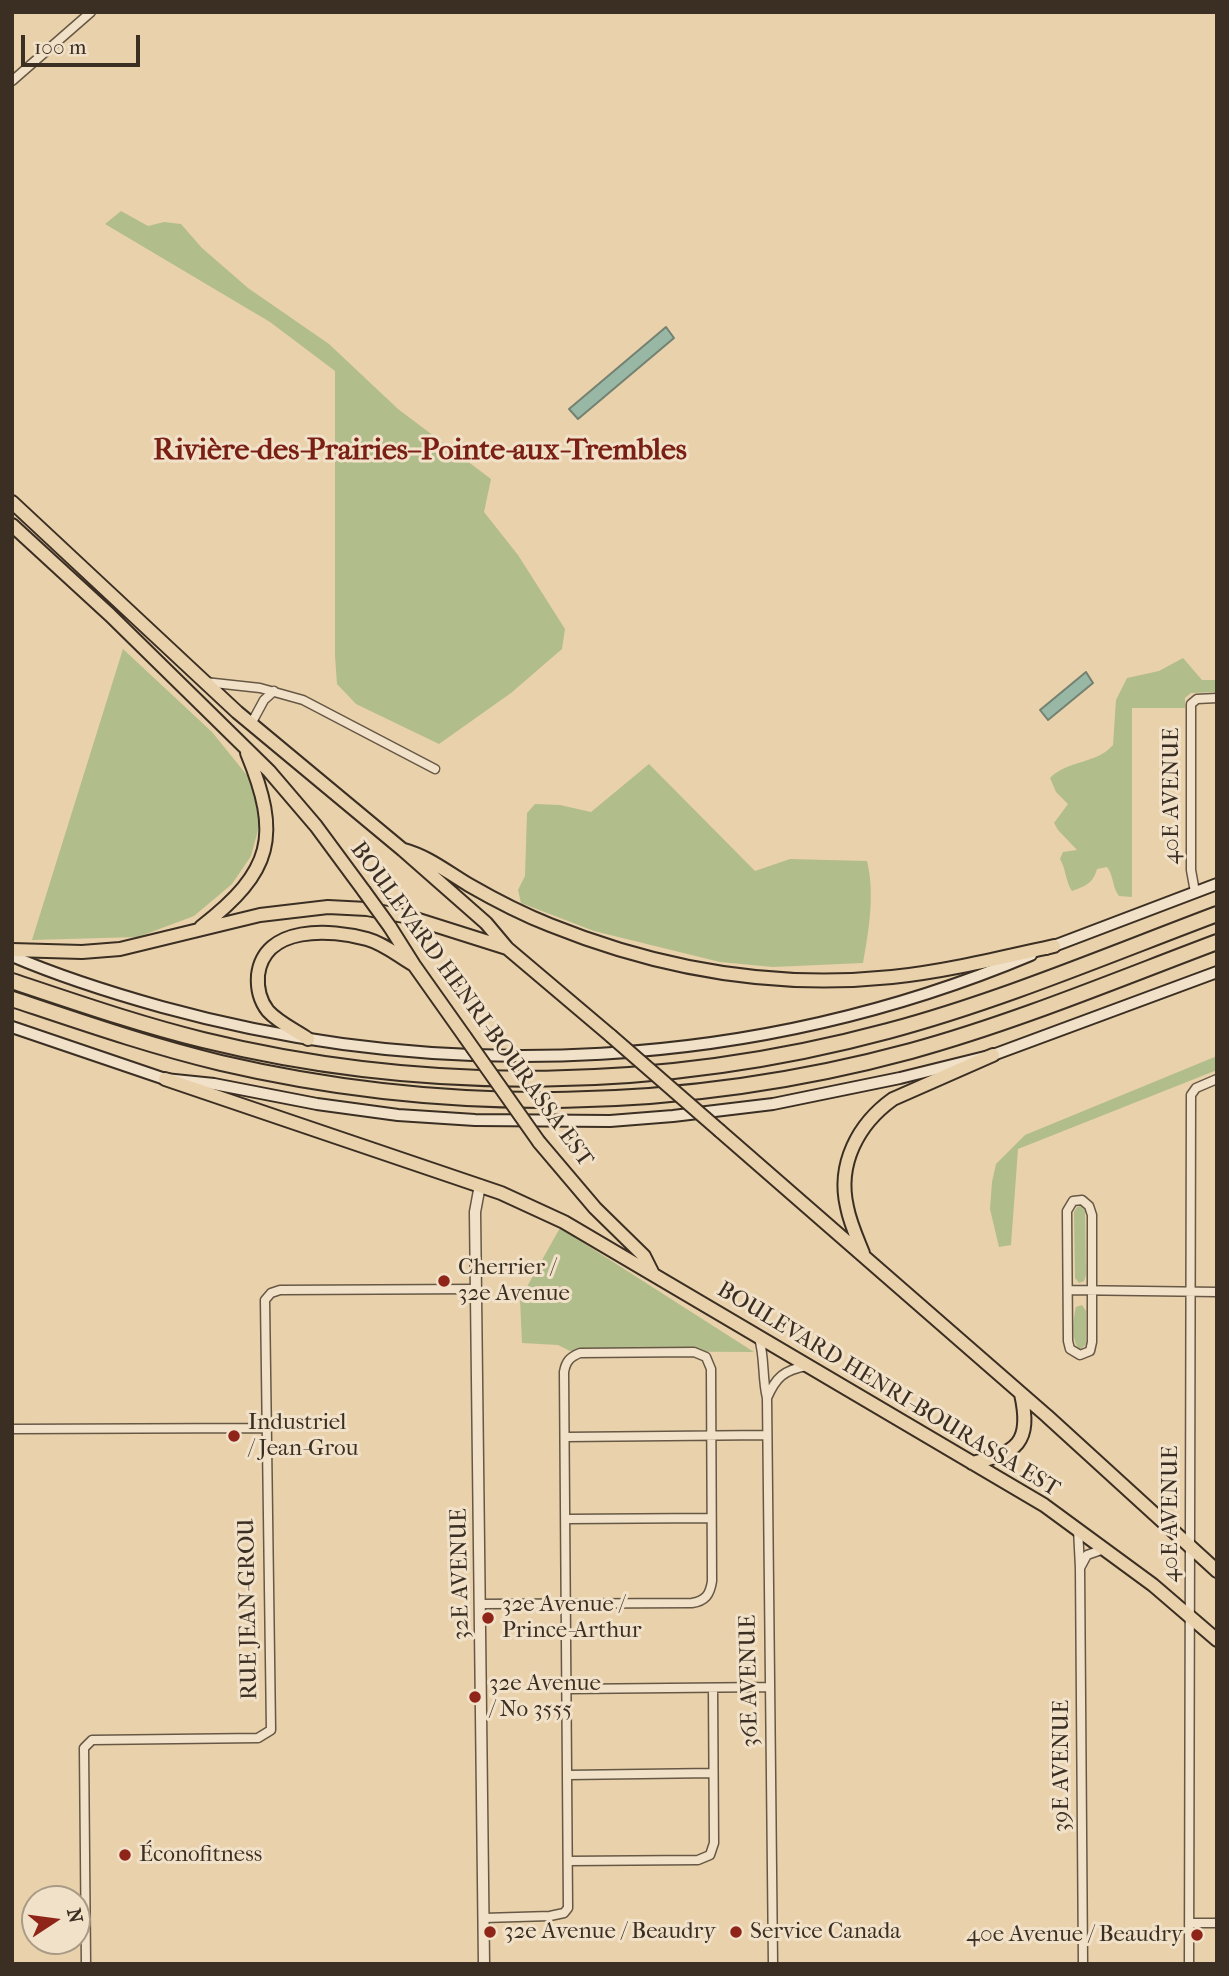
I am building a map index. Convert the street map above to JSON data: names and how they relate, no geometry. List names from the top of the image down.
{
  "streets": {
    "main road": ["BOULEVARD HENRI-BOURASSA EST"],
    "street": [
      "40E AVENUE",
      "32E AVENUE",
      "RUE JEAN-GROU",
      "36E AVENUE",
      "39E AVENUE"
    ]
  },
  "crossings": [
    ["40E AVENUE", "BOULEVARD HENRI-BOURASSA EST"],
    ["BOULEVARD HENRI-BOURASSA EST", "36E AVENUE"],
    ["BOULEVARD HENRI-BOURASSA EST", "39E AVENUE"],
    ["32E AVENUE", "RUE JEAN-GROU"]
  ],
  "districts": ["Rivière-des-Prairies–Pointe-aux-Trembles"],
  "places": [
    "Cherrier / 32e Avenue",
    "Industriel / Jean-Grou",
    "32e Avenue / Prince-Arthur",
    "32e Avenue / No 3555",
    "Éconofitness",
    "32e Avenue / Beaudry",
    "Service Canada",
    "40e Avenue / Beaudry"
  ],
  "scale_bar": "100 m",
  "north": "right"
}
